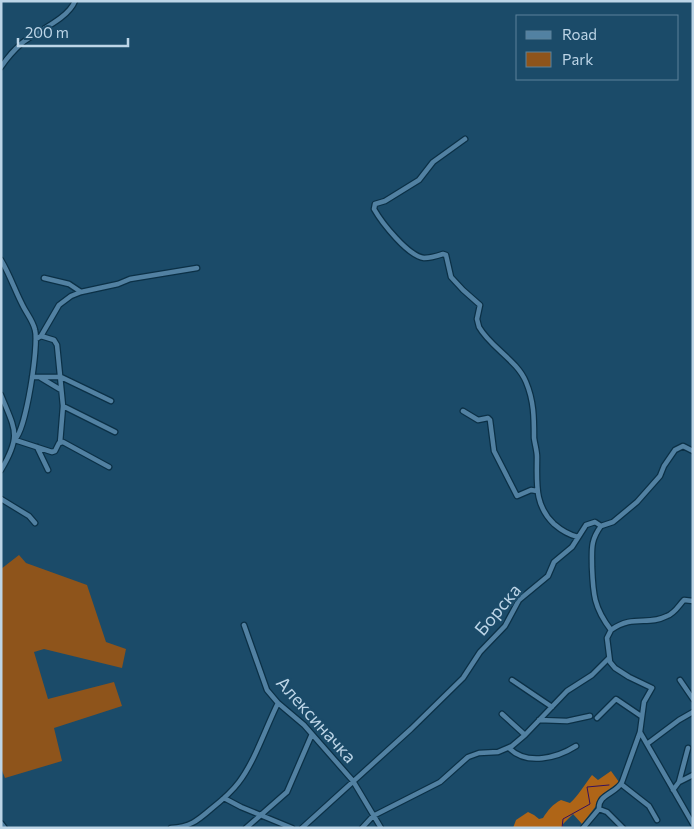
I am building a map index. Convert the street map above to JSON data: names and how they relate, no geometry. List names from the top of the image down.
{
  "streets": {
    "street": ["Борска", "Алексиначка"]
  },
  "crossings": [
    ["Борска", "Алексиначка"]
  ],
  "legend": ["Road", "Park"],
  "scale_bar": "200 m"
}
